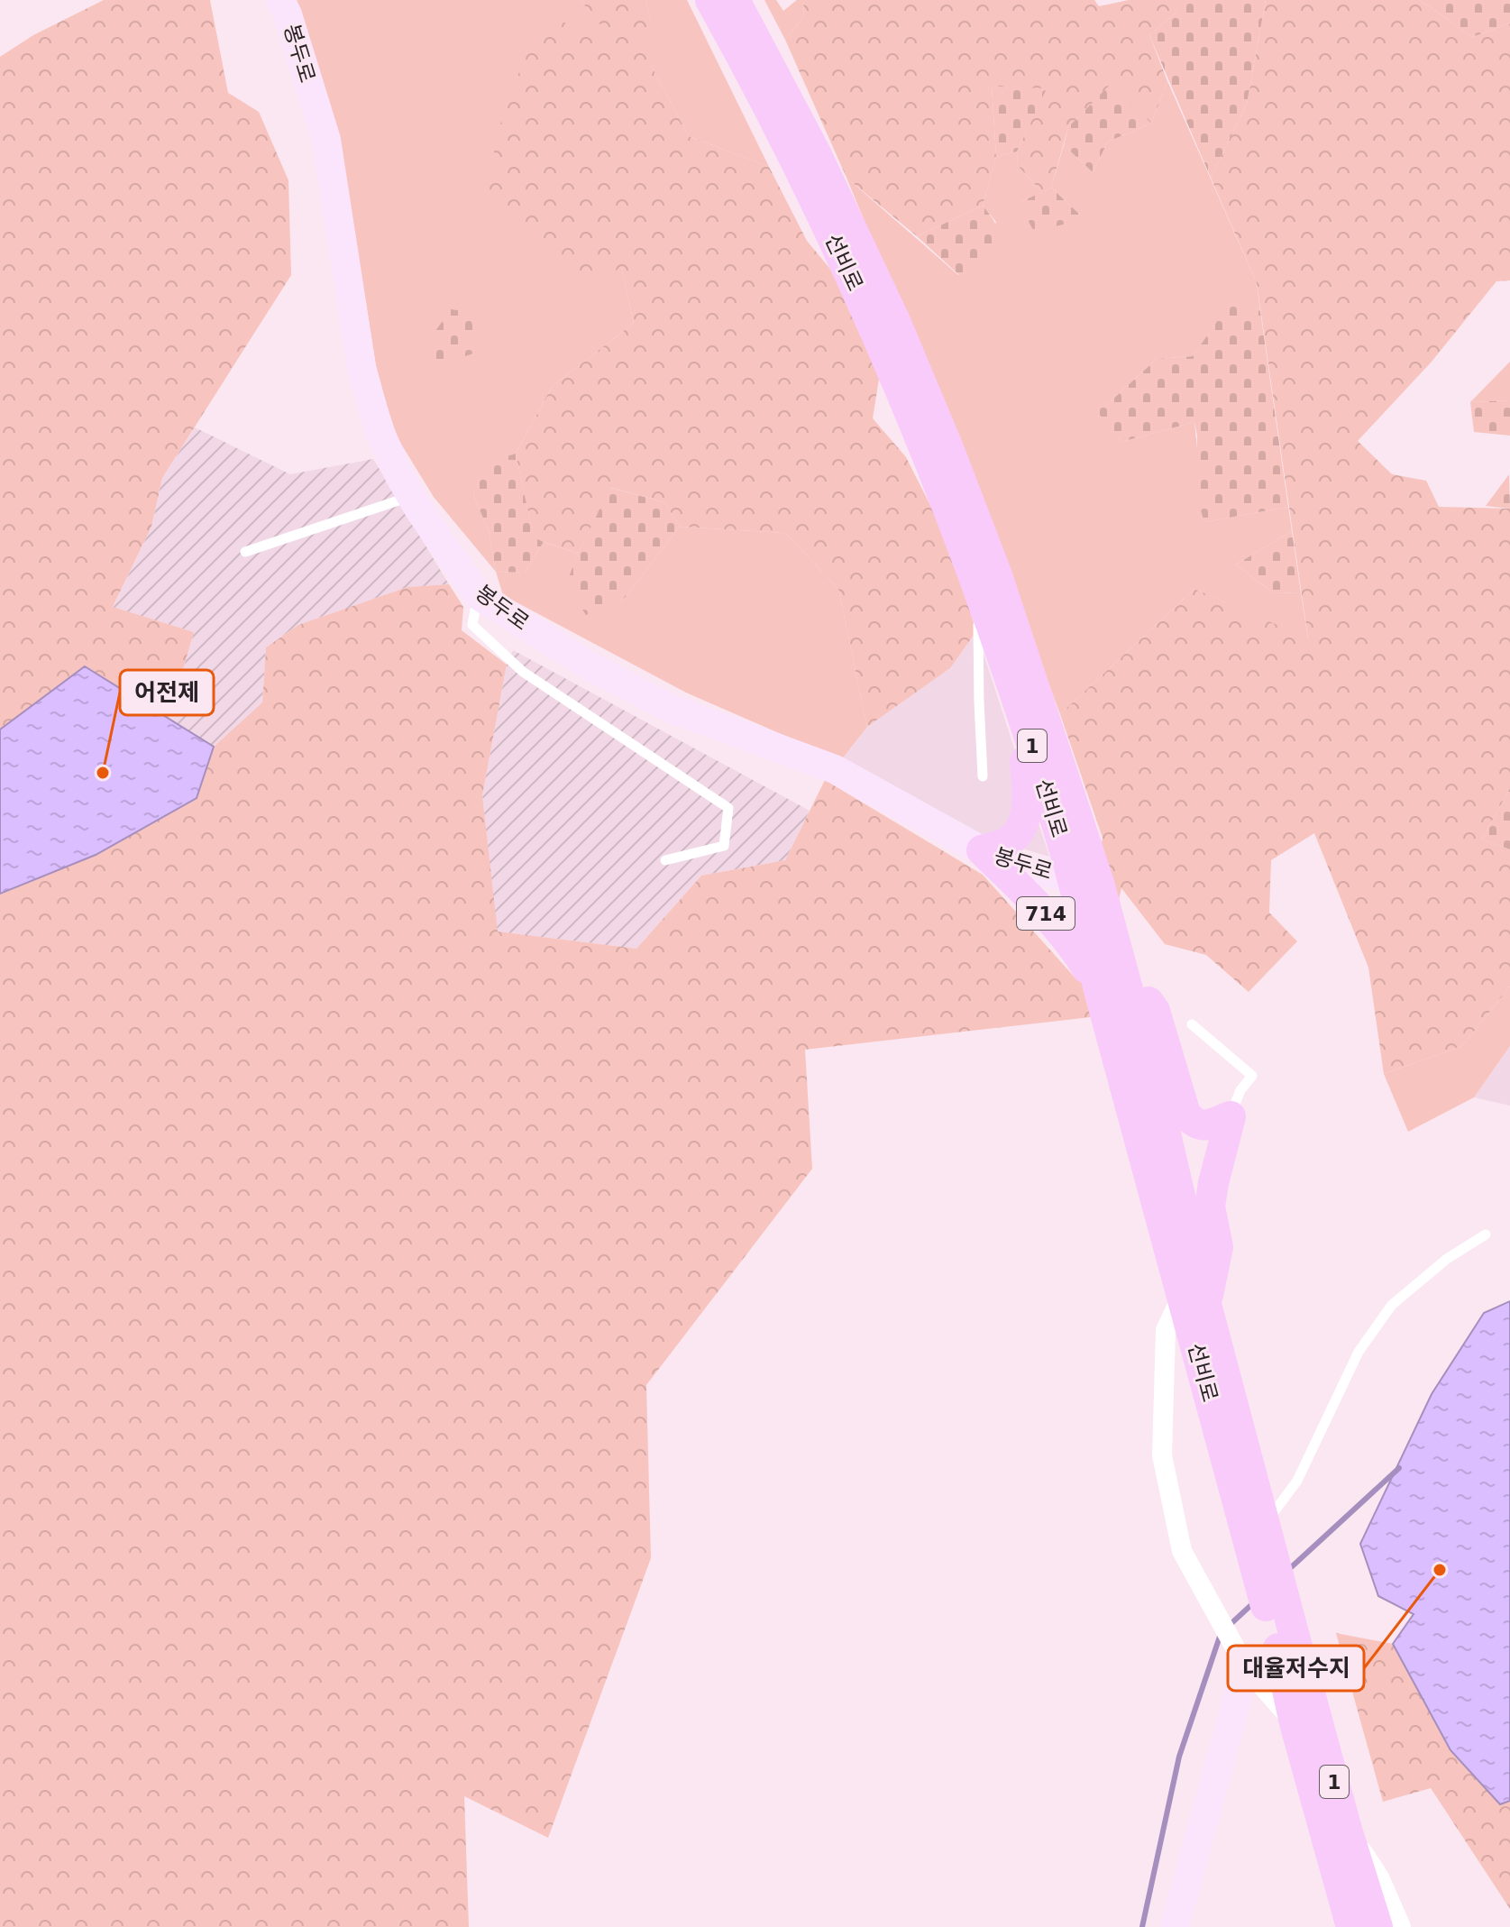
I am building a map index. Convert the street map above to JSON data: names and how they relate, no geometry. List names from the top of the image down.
{
  "streets": {
    "main road": [
      "봉두로",
      "선비로",
      "1",
      "714"
    ]
  },
  "crossings": [
    ["봉두로", "선비로"],
    ["봉두로", "714"],
    ["선비로", "1"],
    ["선비로", "714"]
  ],
  "places": ["어전제", "대율저수지"]
}
